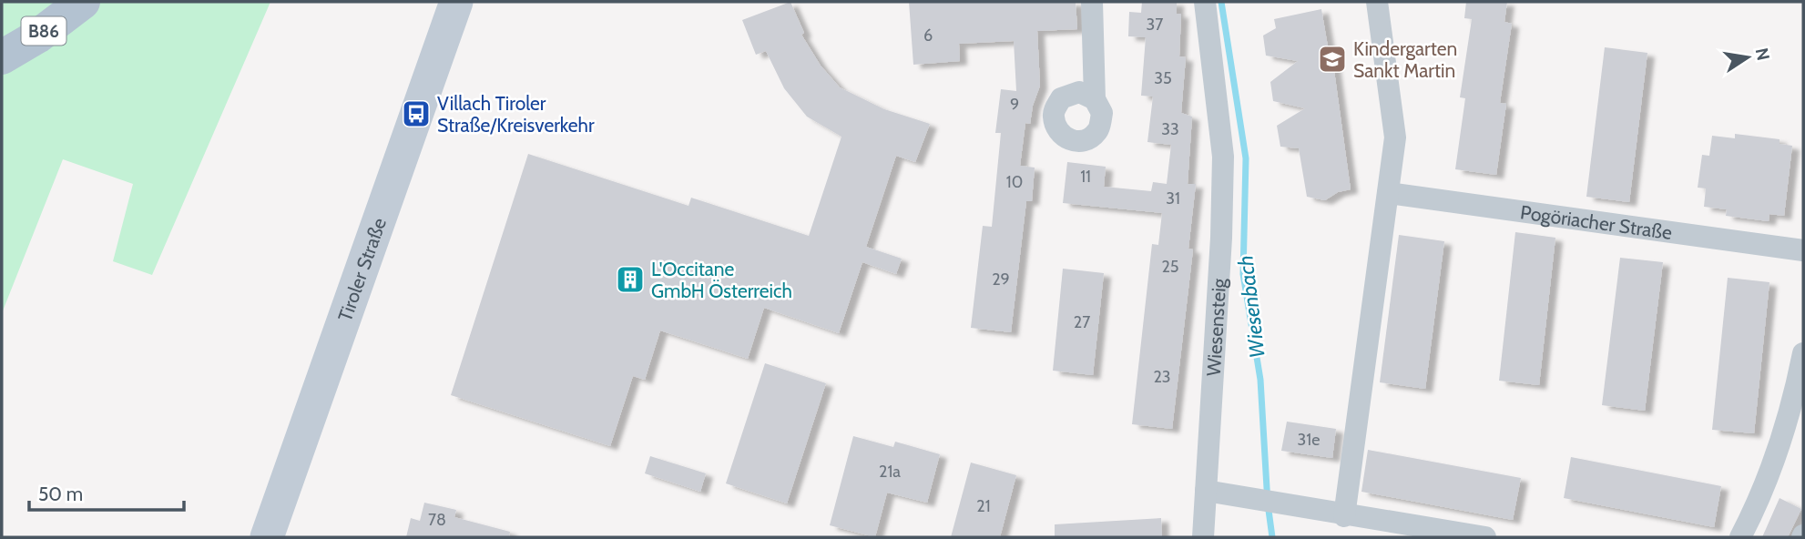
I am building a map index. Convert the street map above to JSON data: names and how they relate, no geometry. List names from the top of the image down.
{
  "streets": {
    "main road": ["B86", "Tiroler Straße"],
    "street": ["Pogöriacher Straße", "Wiesensteig"]
  },
  "water": ["Wiesenbach"],
  "places": {
    "school or university": ["Kindergarten Sankt Martin"],
    "bus stop": ["Villach Tiroler Straße/Kreisverkehr"],
    "building": ["L'Occitane GmbH Österreich"]
  },
  "house_numbers": [
    "37",
    "6",
    "35",
    "9",
    "33",
    "11",
    "10",
    "31",
    "25",
    "29",
    "27",
    "23",
    "31e",
    "21a",
    "21",
    "78"
  ],
  "scale_bar": "50 m",
  "north": "right"
}
